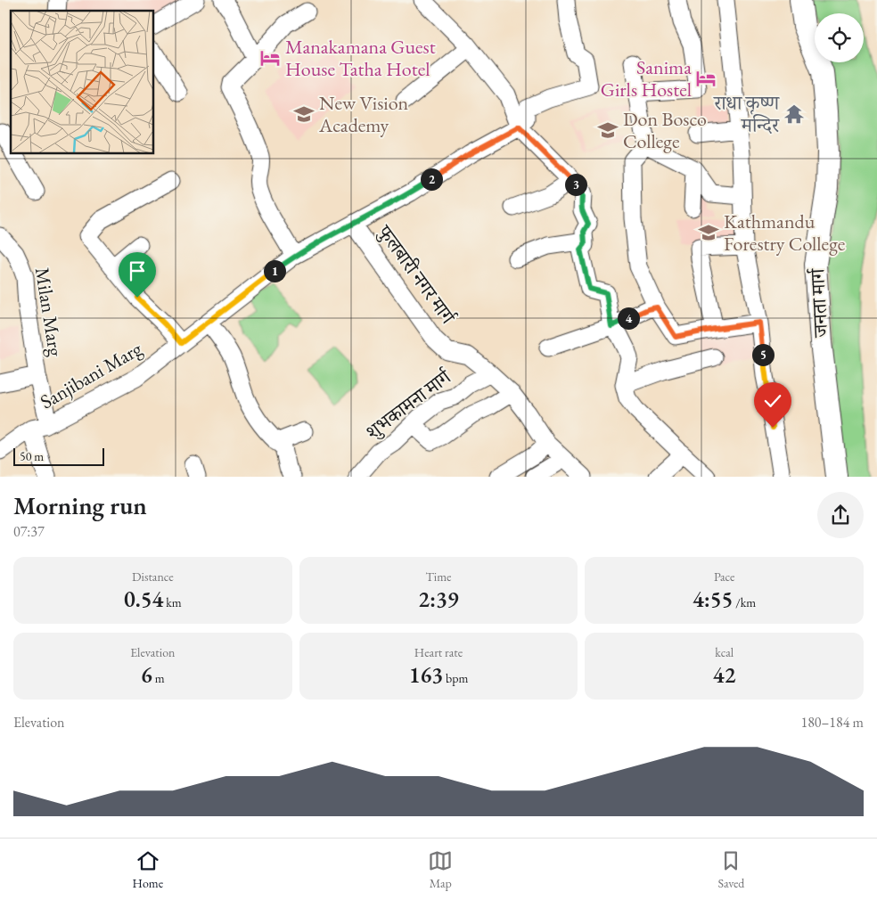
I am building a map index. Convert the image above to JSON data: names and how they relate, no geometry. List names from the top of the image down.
{
  "streets": {
    "main road": ["जनता मार्ग"],
    "street": [
      "फुलबारी नगर मार्ग",
      "Milan Marg",
      "Sanjibani Marg",
      "शुभकामना मार्ग"
    ]
  },
  "crossings": [
    ["फुलबारी नगर मार्ग", "Sanjibani Marg"],
    ["फुलबारी नगर मार्ग", "शुभकामना मार्ग"],
    ["Milan Marg", "Sanjibani Marg"]
  ],
  "places": {
    "hotel": ["Manakamana Guest House Tatha Hotel", "Sanima Girls Hostel"],
    "school or university": ["New Vision Academy", "Don Bosco College", "Kathmandu Forestry College"],
    "temple": ["राधा कृष्ण मन्दिर"]
  },
  "scale_bar": "50 m",
  "page": {
    "pins": [
      "2",
      "3",
      "1",
      "4",
      "5"
    ],
    "scale": "50 m",
    "heading": ["Morning run", "07:37"],
    "stats": [
      ["Distance", "0.54 km"],
      ["Time", "2:39"],
      ["Pace", "4:55 /km"],
      ["Elevation", "6 m"],
      ["Heart rate", "163 bpm"],
      ["kcal", "42"]
    ],
    "chart": ["Elevation", "180–184 m"],
    "tabs": ["Home", "Map", "Saved"]
  }
}
